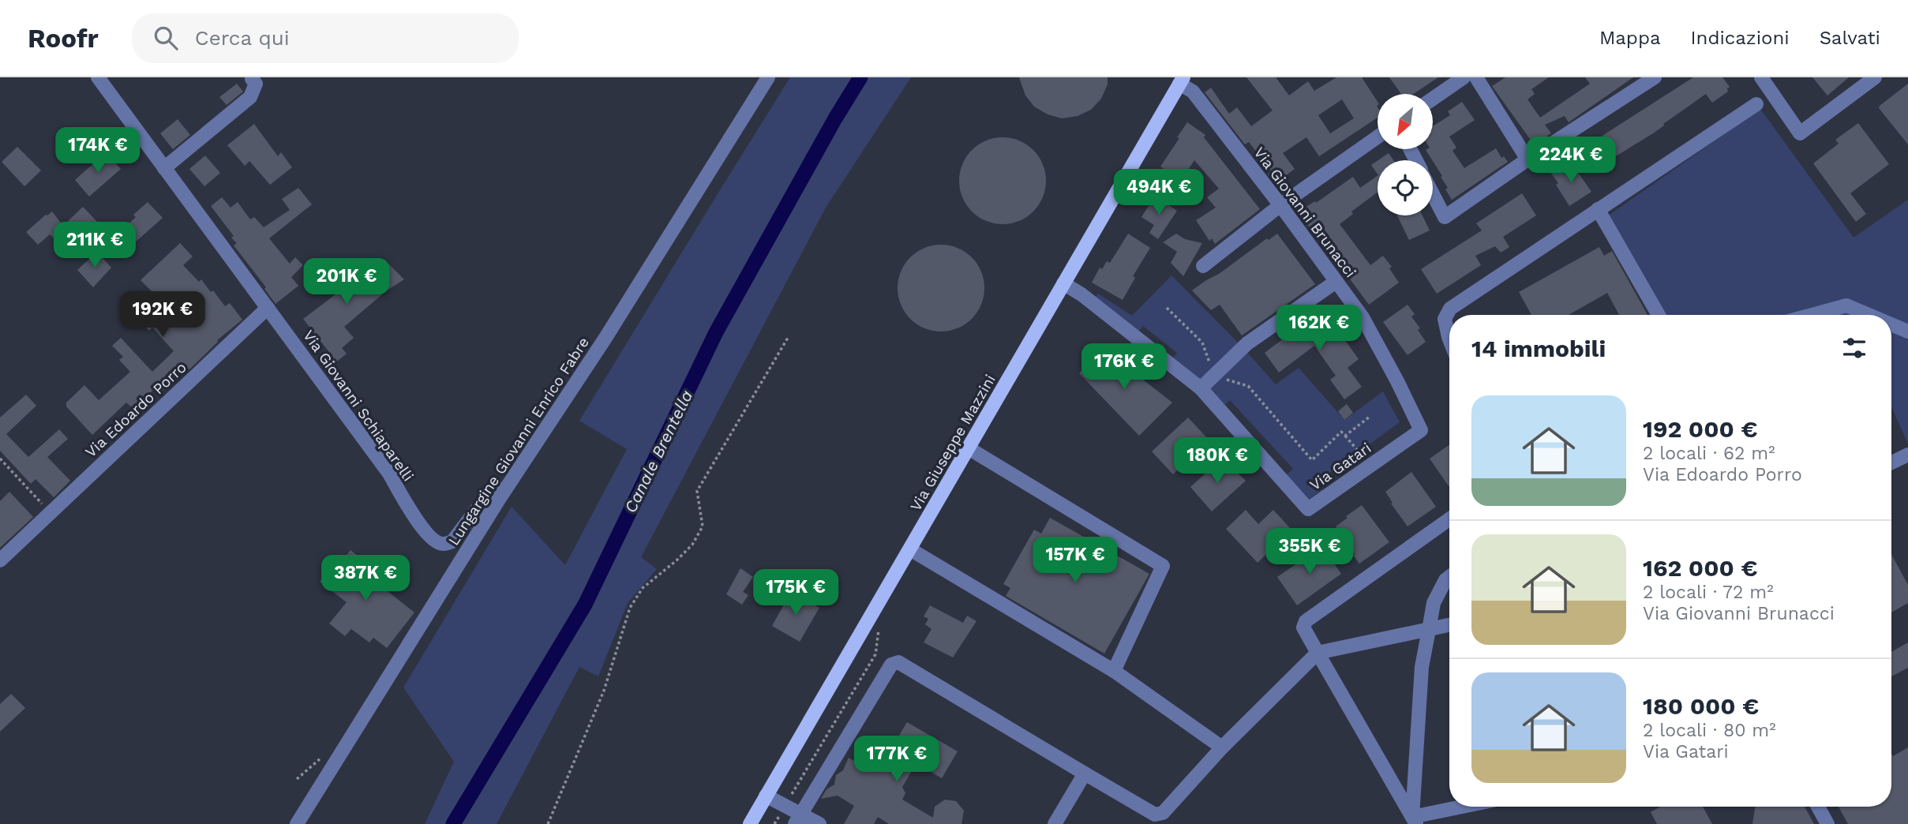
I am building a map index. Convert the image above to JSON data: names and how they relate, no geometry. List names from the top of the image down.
{
  "streets": {
    "main road": ["Via Giuseppe Mazzini"],
    "street": [
      "Via Giovanni Brunacci",
      "Via Giovanni Schiaparelli",
      "Via Edoardo Porro",
      "Lungargine Giovanni Enrico Fabre",
      "Via Gatari"
    ]
  },
  "crossings": [
    ["Via Giovanni Brunacci", "Via Giuseppe Mazzini"],
    ["Via Giovanni Brunacci", "Via Gatari"],
    ["Via Giovanni Schiaparelli", "Via Edoardo Porro"],
    ["Via Giovanni Schiaparelli", "Lungargine Giovanni Enrico Fabre"],
    ["Via Giuseppe Mazzini", "Via Gatari"]
  ],
  "water": ["Canale Brentella"],
  "north": "bottom left",
  "page": {
    "header": "Roofr",
    "search": "Cerca qui",
    "nav": ["Mappa", "Indicazioni", "Salvati"],
    "price": [
      "174K €",
      "224K €",
      "494K €",
      "211K €",
      "201K €",
      "192K €",
      "162K €",
      "176K €",
      "180K €",
      "355K €",
      "157K €",
      "387K €",
      "175K €",
      "177K €"
    ],
    "heading": "14 immobili",
    "list": [
      {
        "name": "192 000 €",
        "note": "2 locali · 62 m² · Via Edoardo Porro"
      },
      {
        "name": "162 000 €",
        "note": "2 locali · 72 m² · Via Giovanni Brunacci"
      },
      {
        "name": "180 000 €",
        "note": "2 locali · 80 m² · Via Gatari"
      }
    ]
  }
}
